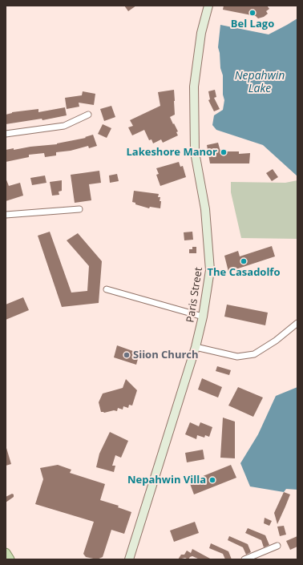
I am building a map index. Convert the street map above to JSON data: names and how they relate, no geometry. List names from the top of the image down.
{
  "streets": {
    "main road": ["Paris Street"]
  },
  "water": ["Nepahwin Lake"],
  "places": [
    "Bel Lago",
    "Lakeshore Manor",
    "The Casadolfo",
    "Siion Church",
    "Nepahwin Villa"
  ]
}
